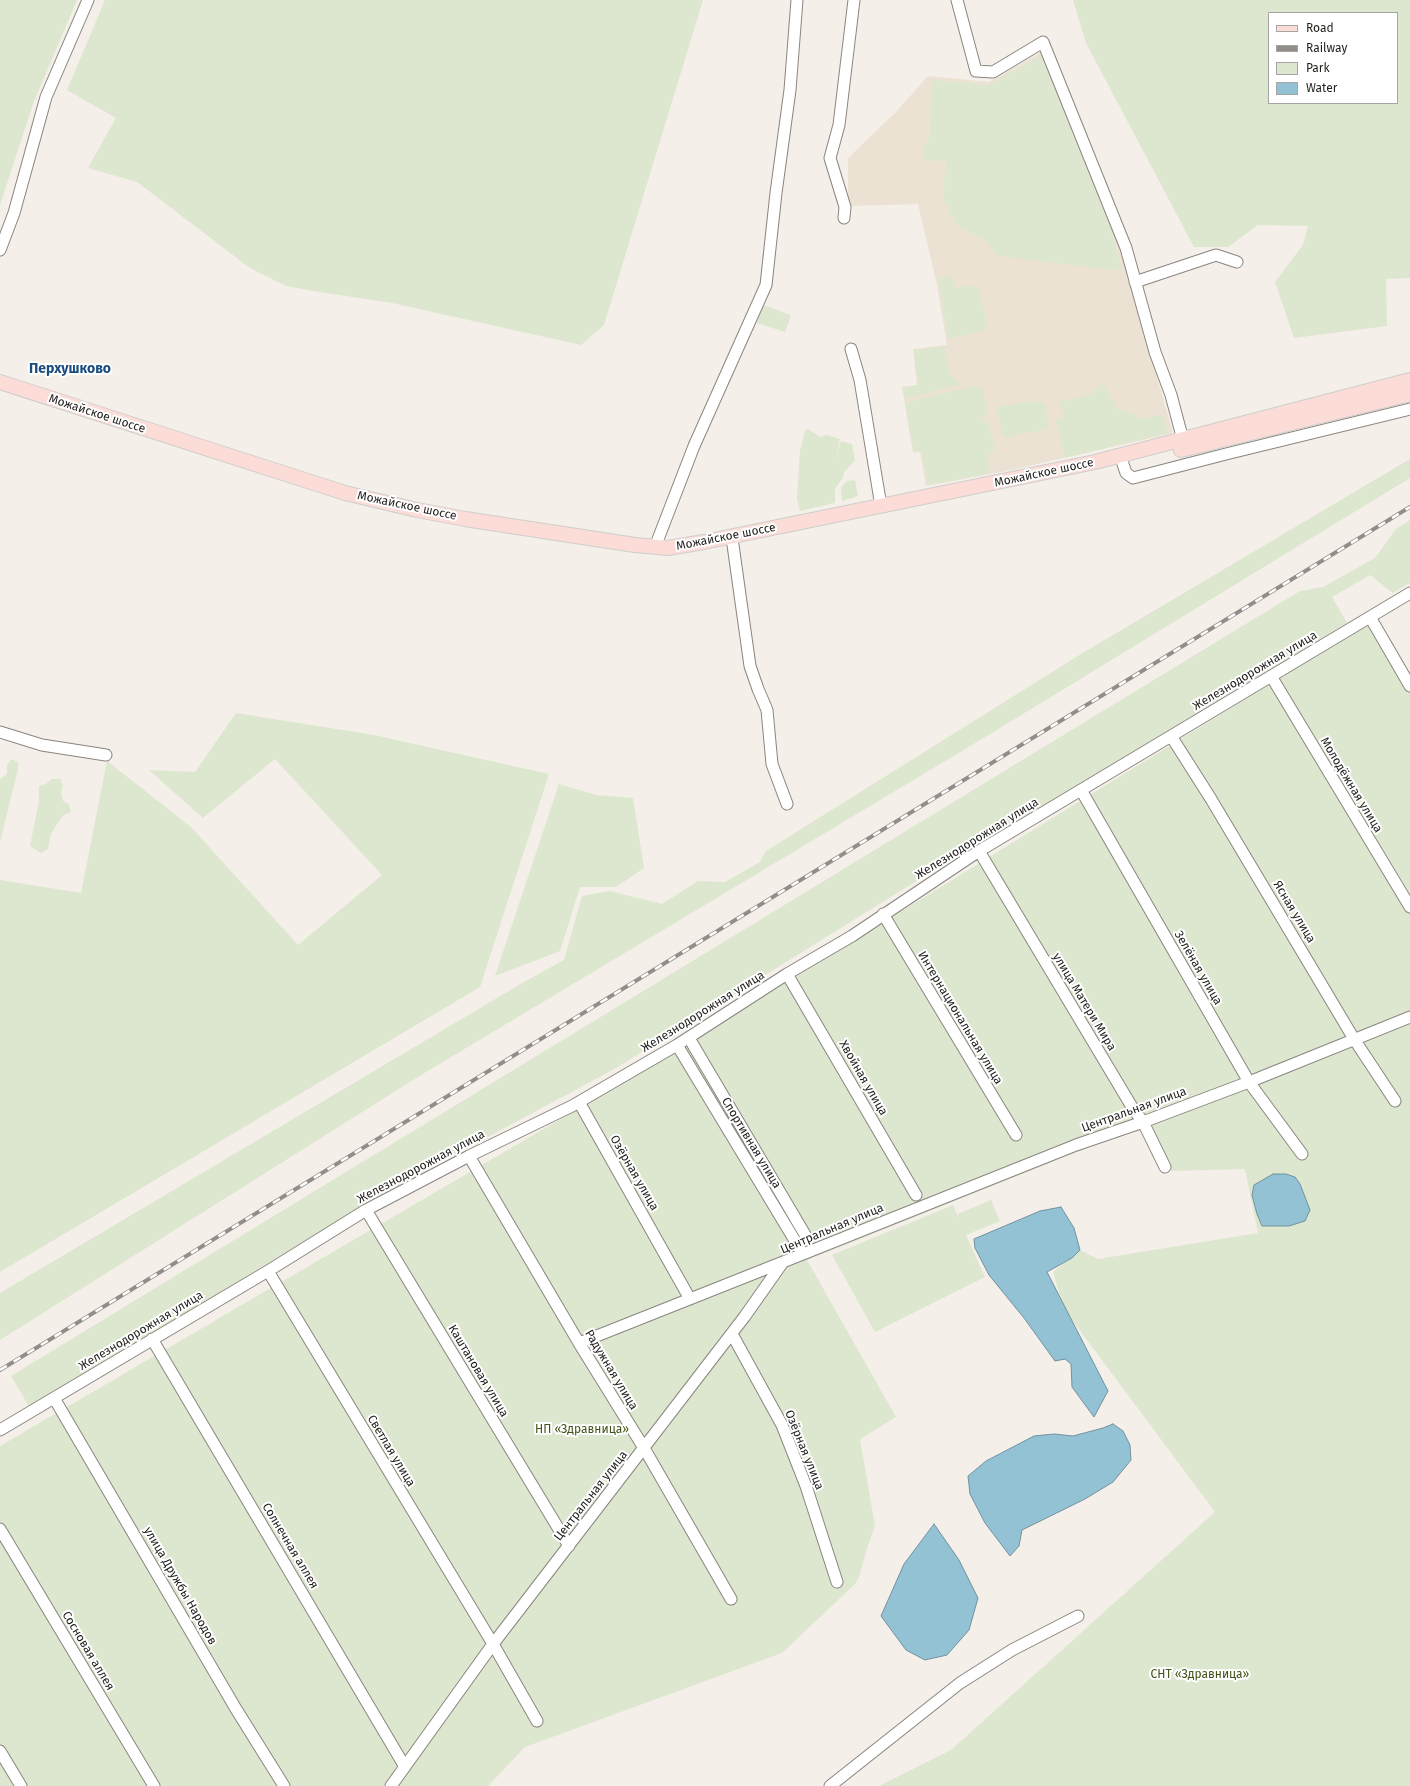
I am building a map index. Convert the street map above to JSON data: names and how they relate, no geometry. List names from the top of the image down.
{
  "streets": {
    "main road": ["Можайское шоссе"],
    "street": [
      "Железнодорожная улица",
      "Молодёжная улица",
      "Ясная улица",
      "Зелёная улица",
      "улица Матери Мира",
      "Интернациональная улица",
      "Хвойная улица",
      "Центральная улица",
      "Спортивная улица",
      "Озёрная улица",
      "Радужная улица",
      "Каштановая улица",
      "Светлая улица",
      "Солнечная аллея",
      "улица Дружбы Народов",
      "Сосновая аллея"
    ]
  },
  "crossings": [
    ["Железнодорожная улица", "Молодёжная улица"],
    ["Железнодорожная улица", "Ясная улица"],
    ["Железнодорожная улица", "Зелёная улица"],
    ["Железнодорожная улица", "улица Матери Мира"],
    ["Железнодорожная улица", "Интернациональная улица"],
    ["Железнодорожная улица", "Хвойная улица"],
    ["Железнодорожная улица", "Спортивная улица"],
    ["Железнодорожная улица", "Озёрная улица"],
    ["Железнодорожная улица", "Радужная улица"],
    ["Железнодорожная улица", "Каштановая улица"],
    ["Железнодорожная улица", "Светлая улица"],
    ["Железнодорожная улица", "Солнечная аллея"],
    ["Железнодорожная улица", "улица Дружбы Народов"],
    ["Ясная улица", "Центральная улица"],
    ["Зелёная улица", "Центральная улица"],
    ["улица Матери Мира", "Центральная улица"],
    ["Центральная улица", "Спортивная улица"],
    ["Центральная улица", "Озёрная улица"],
    ["Центральная улица", "Радужная улица"],
    ["Центральная улица", "Каштановая улица"],
    ["Центральная улица", "Светлая улица"],
    ["Центральная улица", "Солнечная аллея"]
  ],
  "districts": ["Перхушково"],
  "parks": ["НП «Здравница»", "СНТ «Здравница»"],
  "legend": [
    "Road",
    "Railway",
    "Park",
    "Water"
  ]
}
